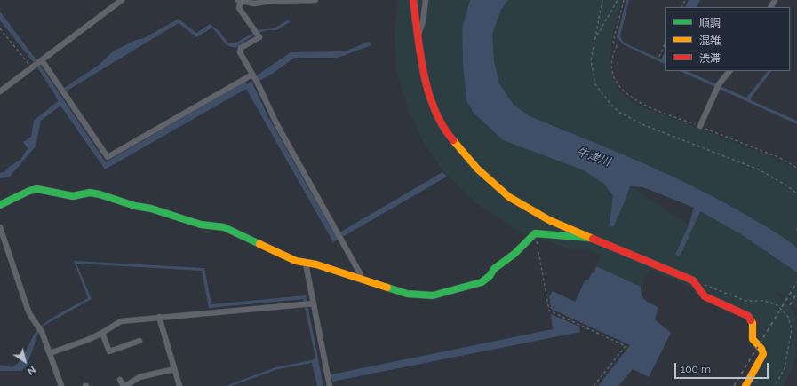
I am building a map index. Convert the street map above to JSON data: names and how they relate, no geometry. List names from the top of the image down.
{
  "water": ["牛津川"],
  "legend": ["順調", "混雑", "渋滞"],
  "scale_bar": "100 m",
  "north": "bottom right"
}
